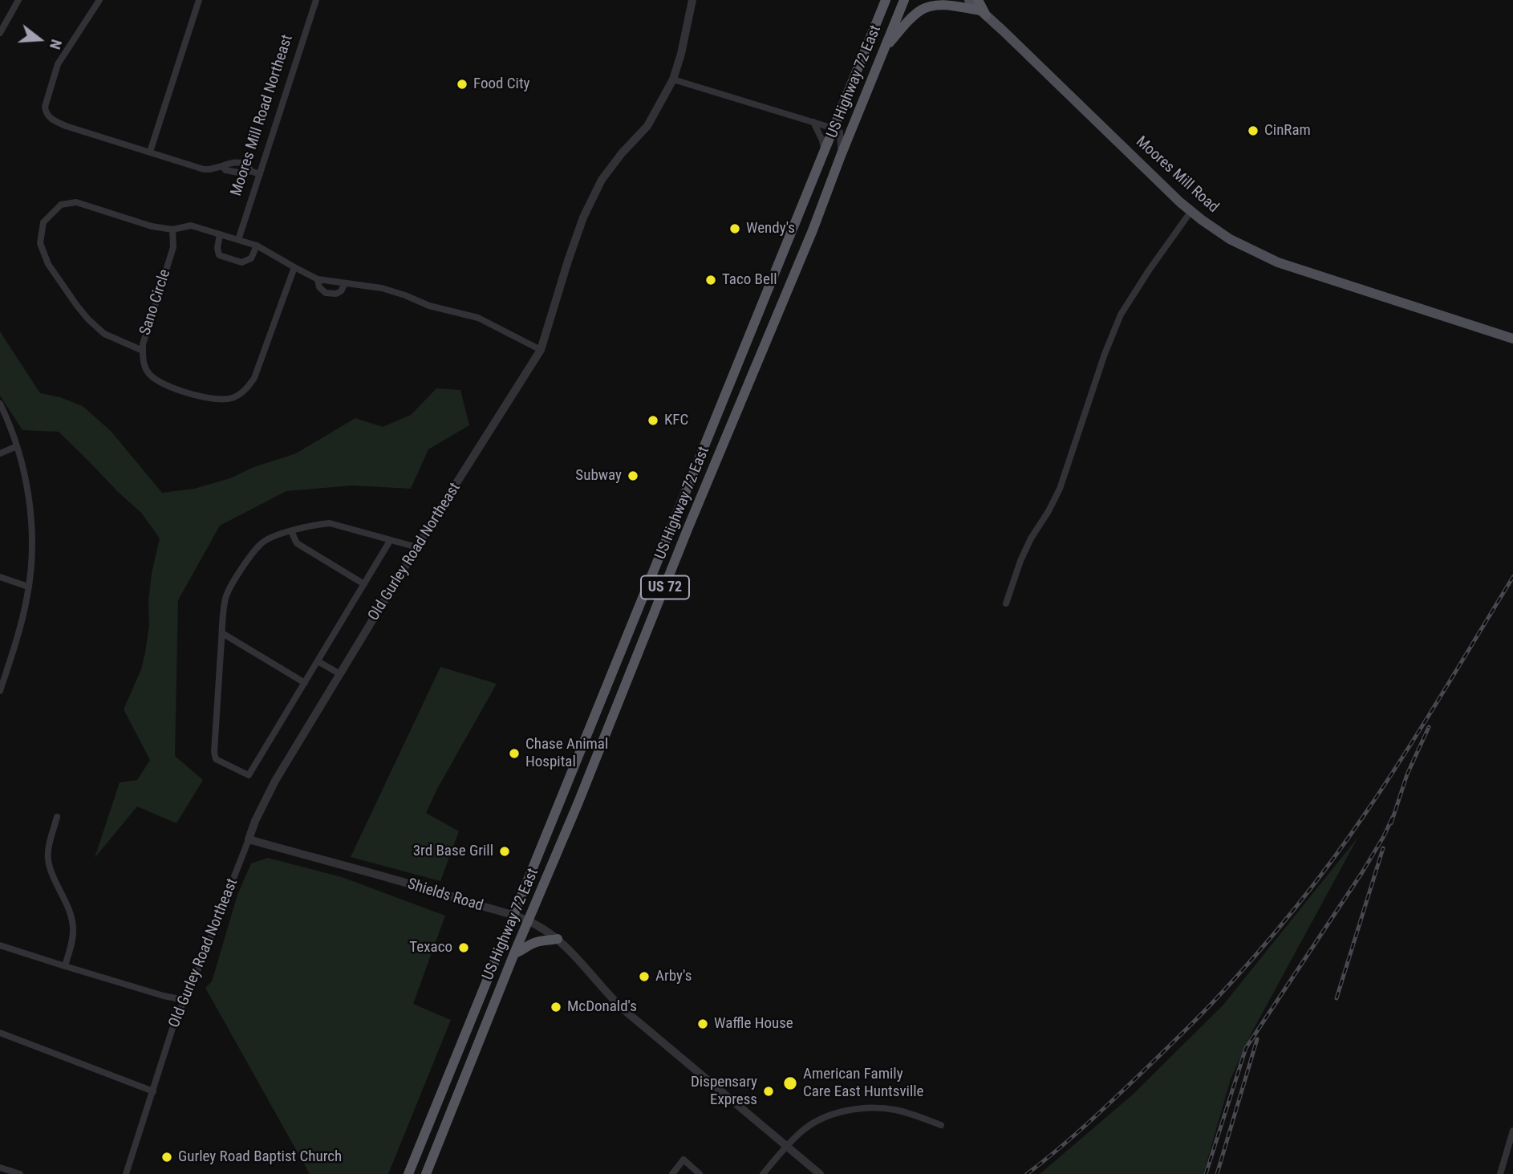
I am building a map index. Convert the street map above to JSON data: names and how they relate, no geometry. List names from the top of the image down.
{
  "streets": {
    "highway": ["US Highway 72 East", "US 72"],
    "main road": ["Moores Mill Road"],
    "street": [
      "Moores Mill Road Northeast",
      "Sano Circle",
      "Old Gurley Road Northeast",
      "Shields Road"
    ]
  },
  "crossings": [
    ["US Highway 72 East", "Shields Road"],
    ["Old Gurley Road Northeast", "Shields Road"]
  ],
  "places": [
    "Food City",
    "CinRam",
    "Wendy's",
    "Taco Bell",
    "KFC",
    "Subway",
    "Chase Animal Hospital",
    "3rd Base Grill",
    "Texaco",
    "Arby's",
    "McDonald's",
    "Waffle House",
    "American Family Care East Huntsville",
    "Dispensary Express",
    "Gurley Road Baptist Church"
  ],
  "north": "right"
}
